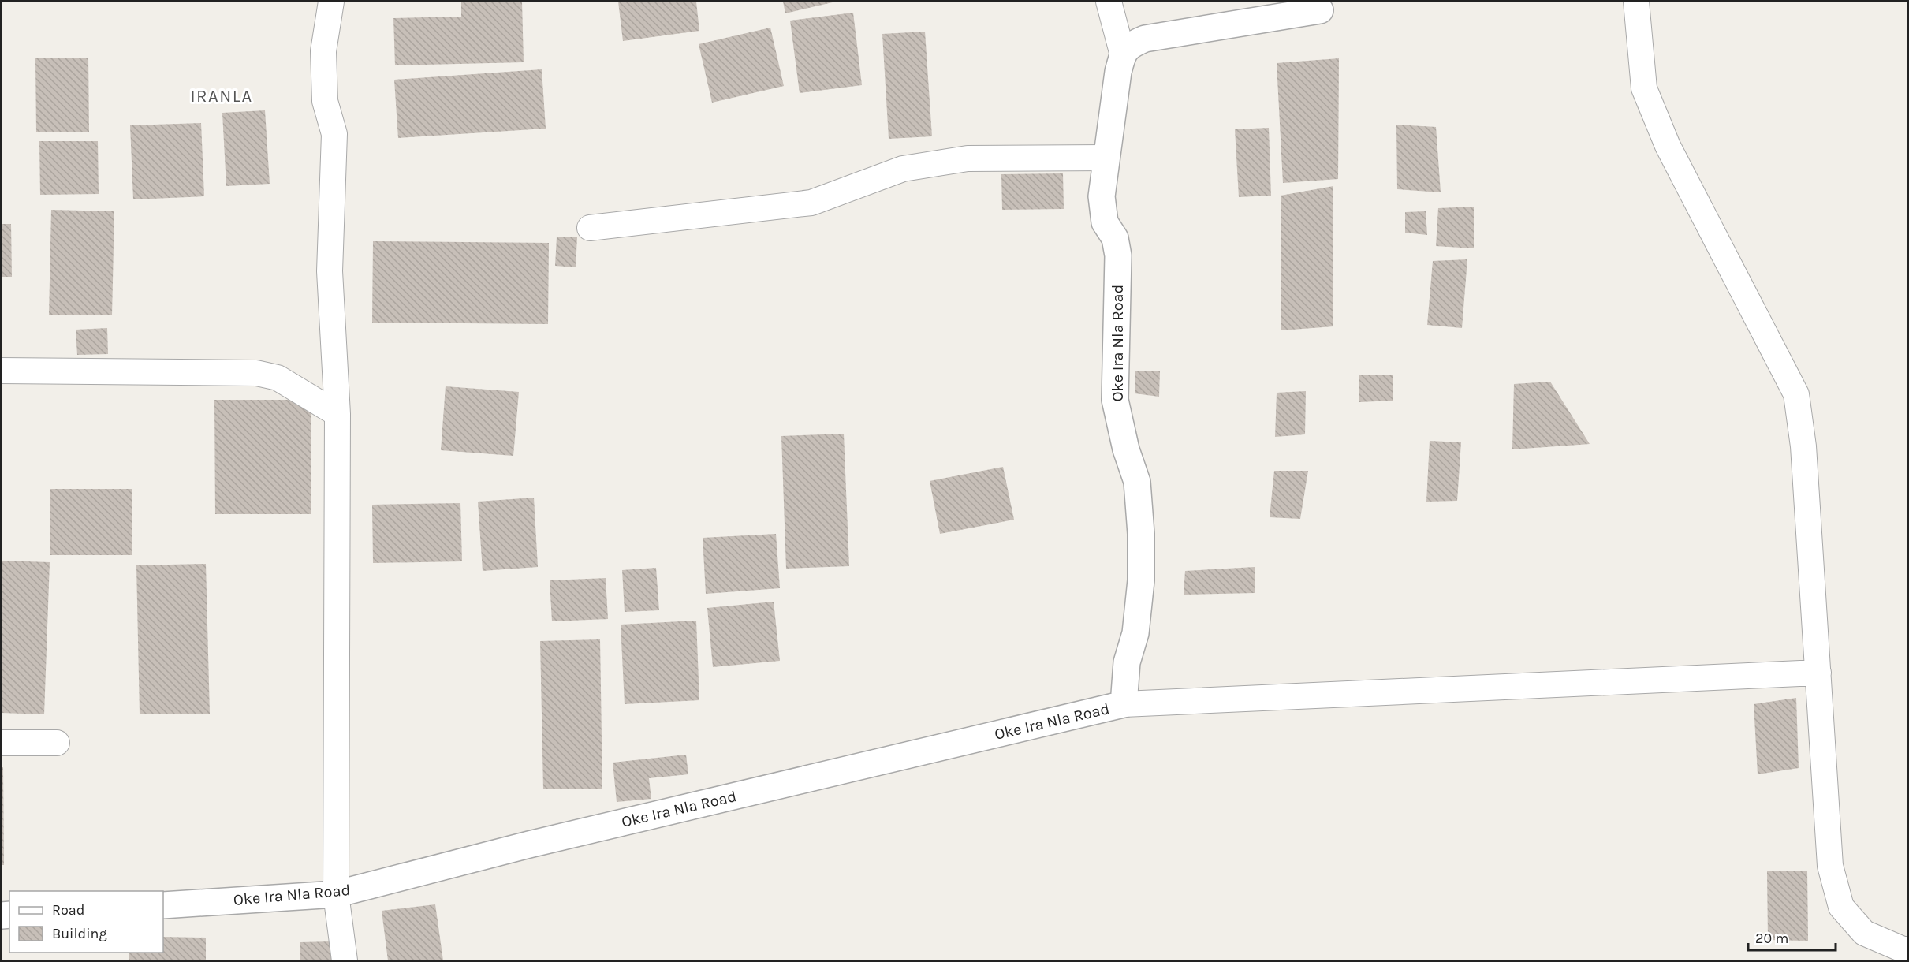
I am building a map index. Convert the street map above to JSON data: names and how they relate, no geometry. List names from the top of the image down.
{
  "streets": {
    "street": ["Oke Ira Nla Road"]
  },
  "districts": ["IRANLA"],
  "legend": ["Road", "Building"],
  "scale_bar": "20 m"
}
